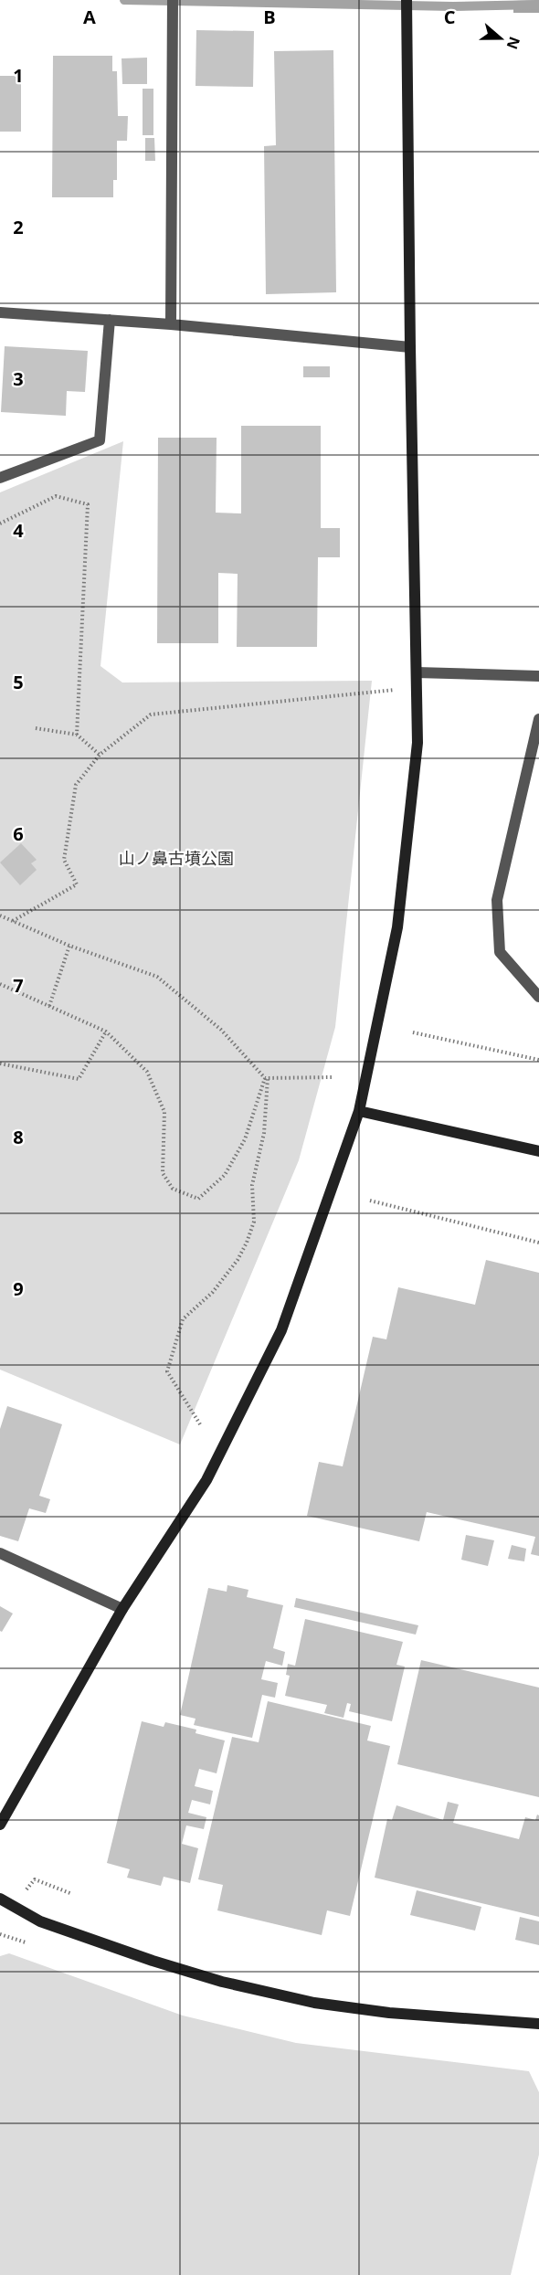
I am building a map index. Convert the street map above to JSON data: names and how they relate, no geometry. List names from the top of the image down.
{
  "parks": ["山ノ鼻古墳公園"],
  "north": "right",
  "grid": {
    "columns": ["A", "B", "C"],
    "rows": [
      "1",
      "2",
      "3",
      "4",
      "5",
      "6",
      "7",
      "8",
      "9"
    ]
  }
}
